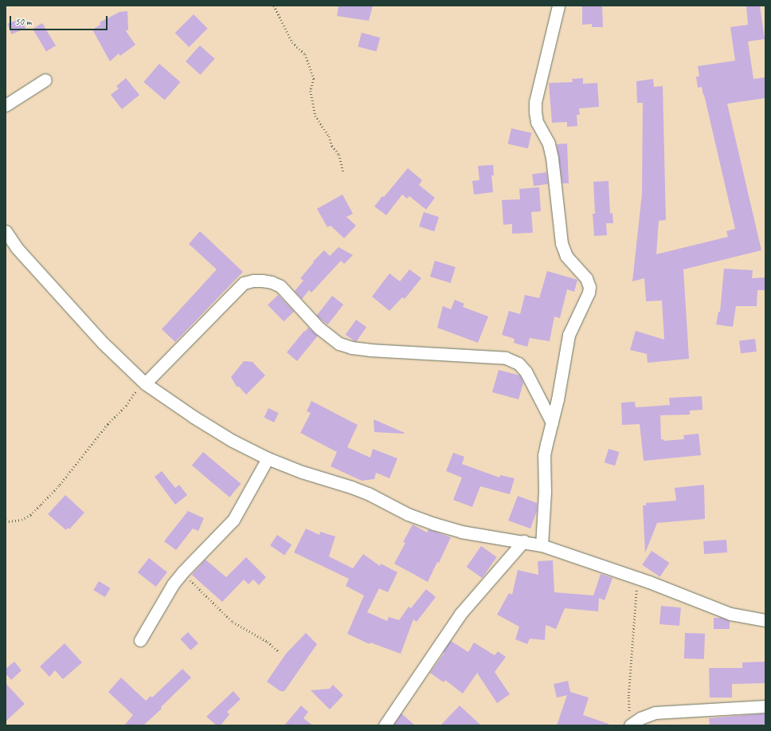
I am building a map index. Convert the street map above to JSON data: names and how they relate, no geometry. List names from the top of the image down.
{
  "scale_bar": "50 m"
}
